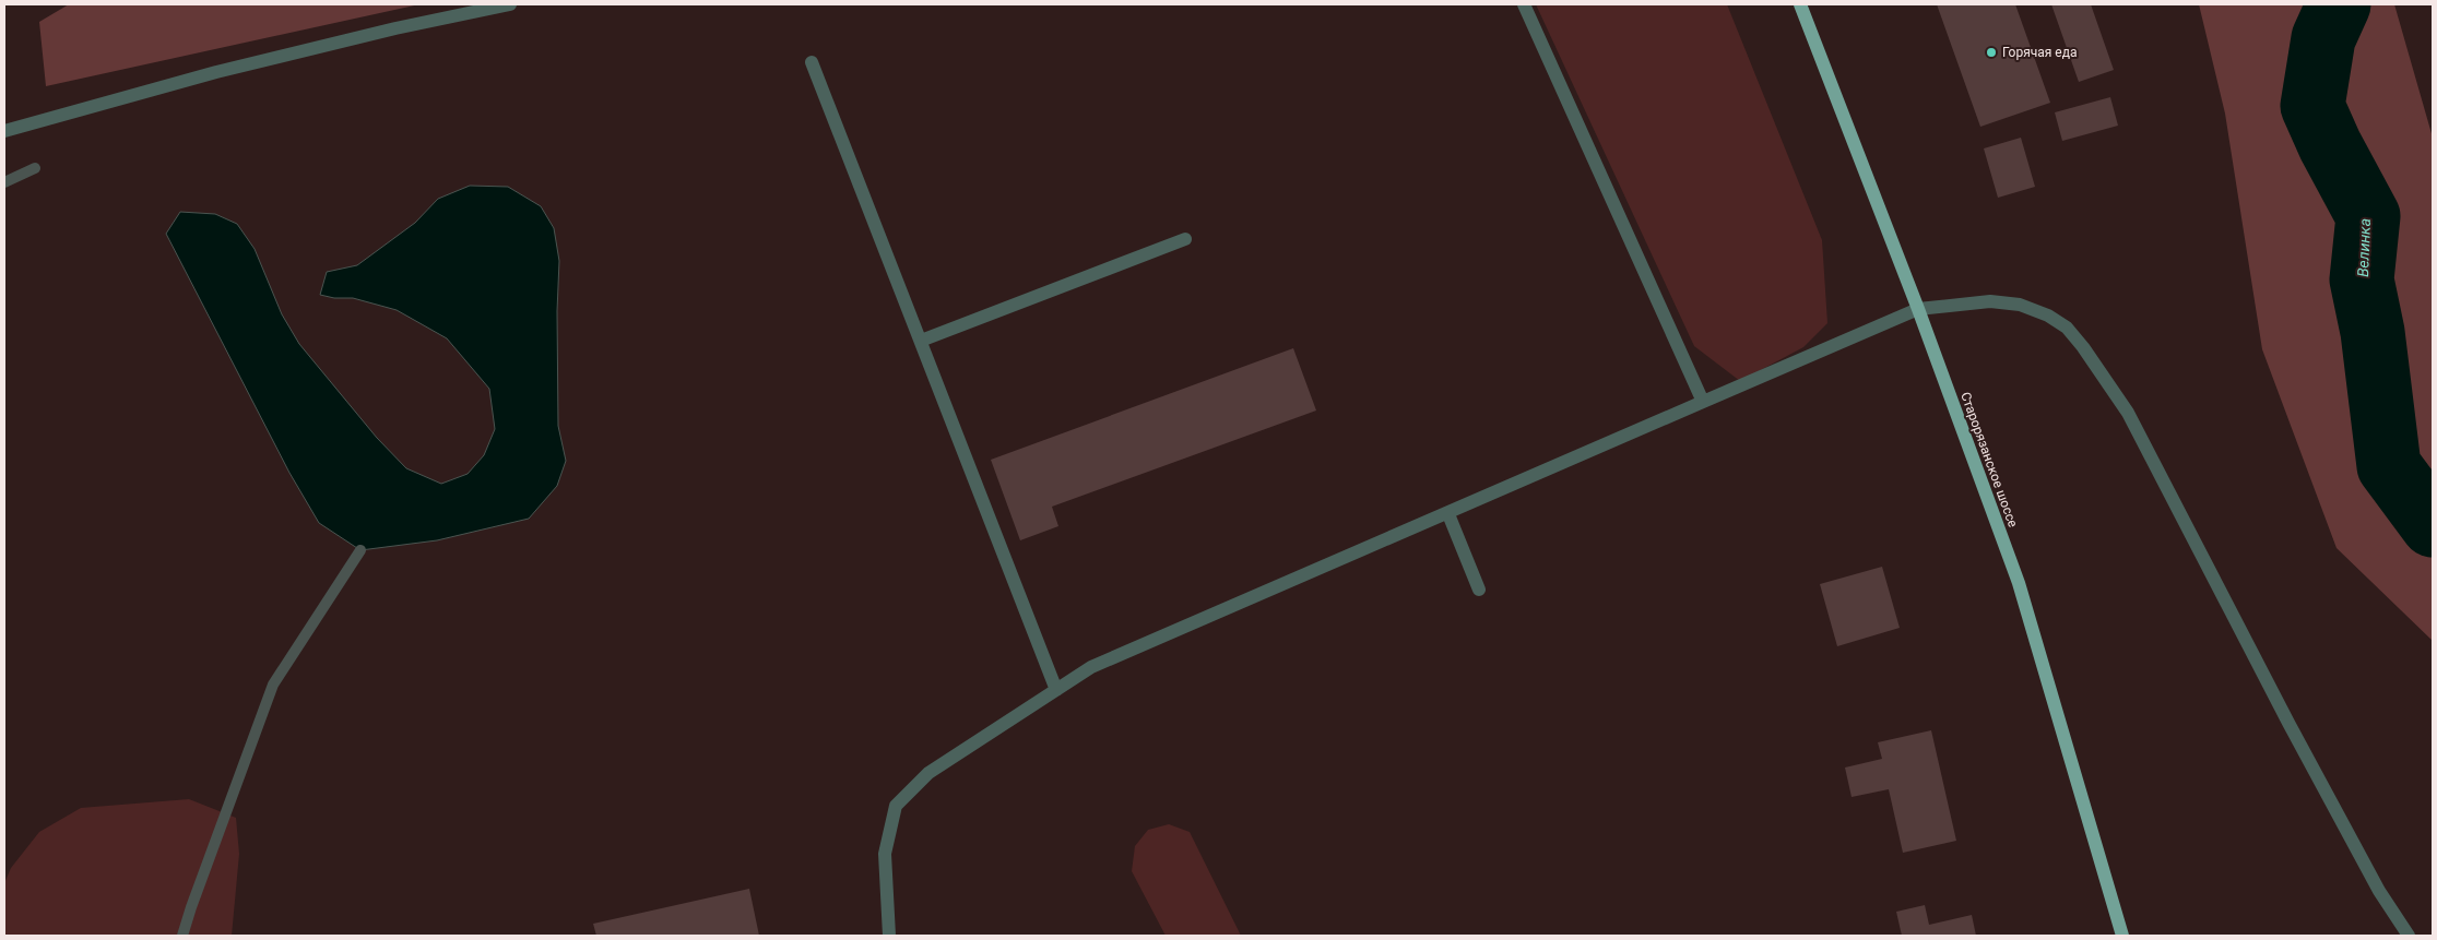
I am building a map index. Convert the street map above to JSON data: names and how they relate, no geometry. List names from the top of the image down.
{
  "streets": {
    "main road": ["Старорязанское шоссе"]
  },
  "water": ["Велинка"],
  "places": ["Горячая еда"]
}
